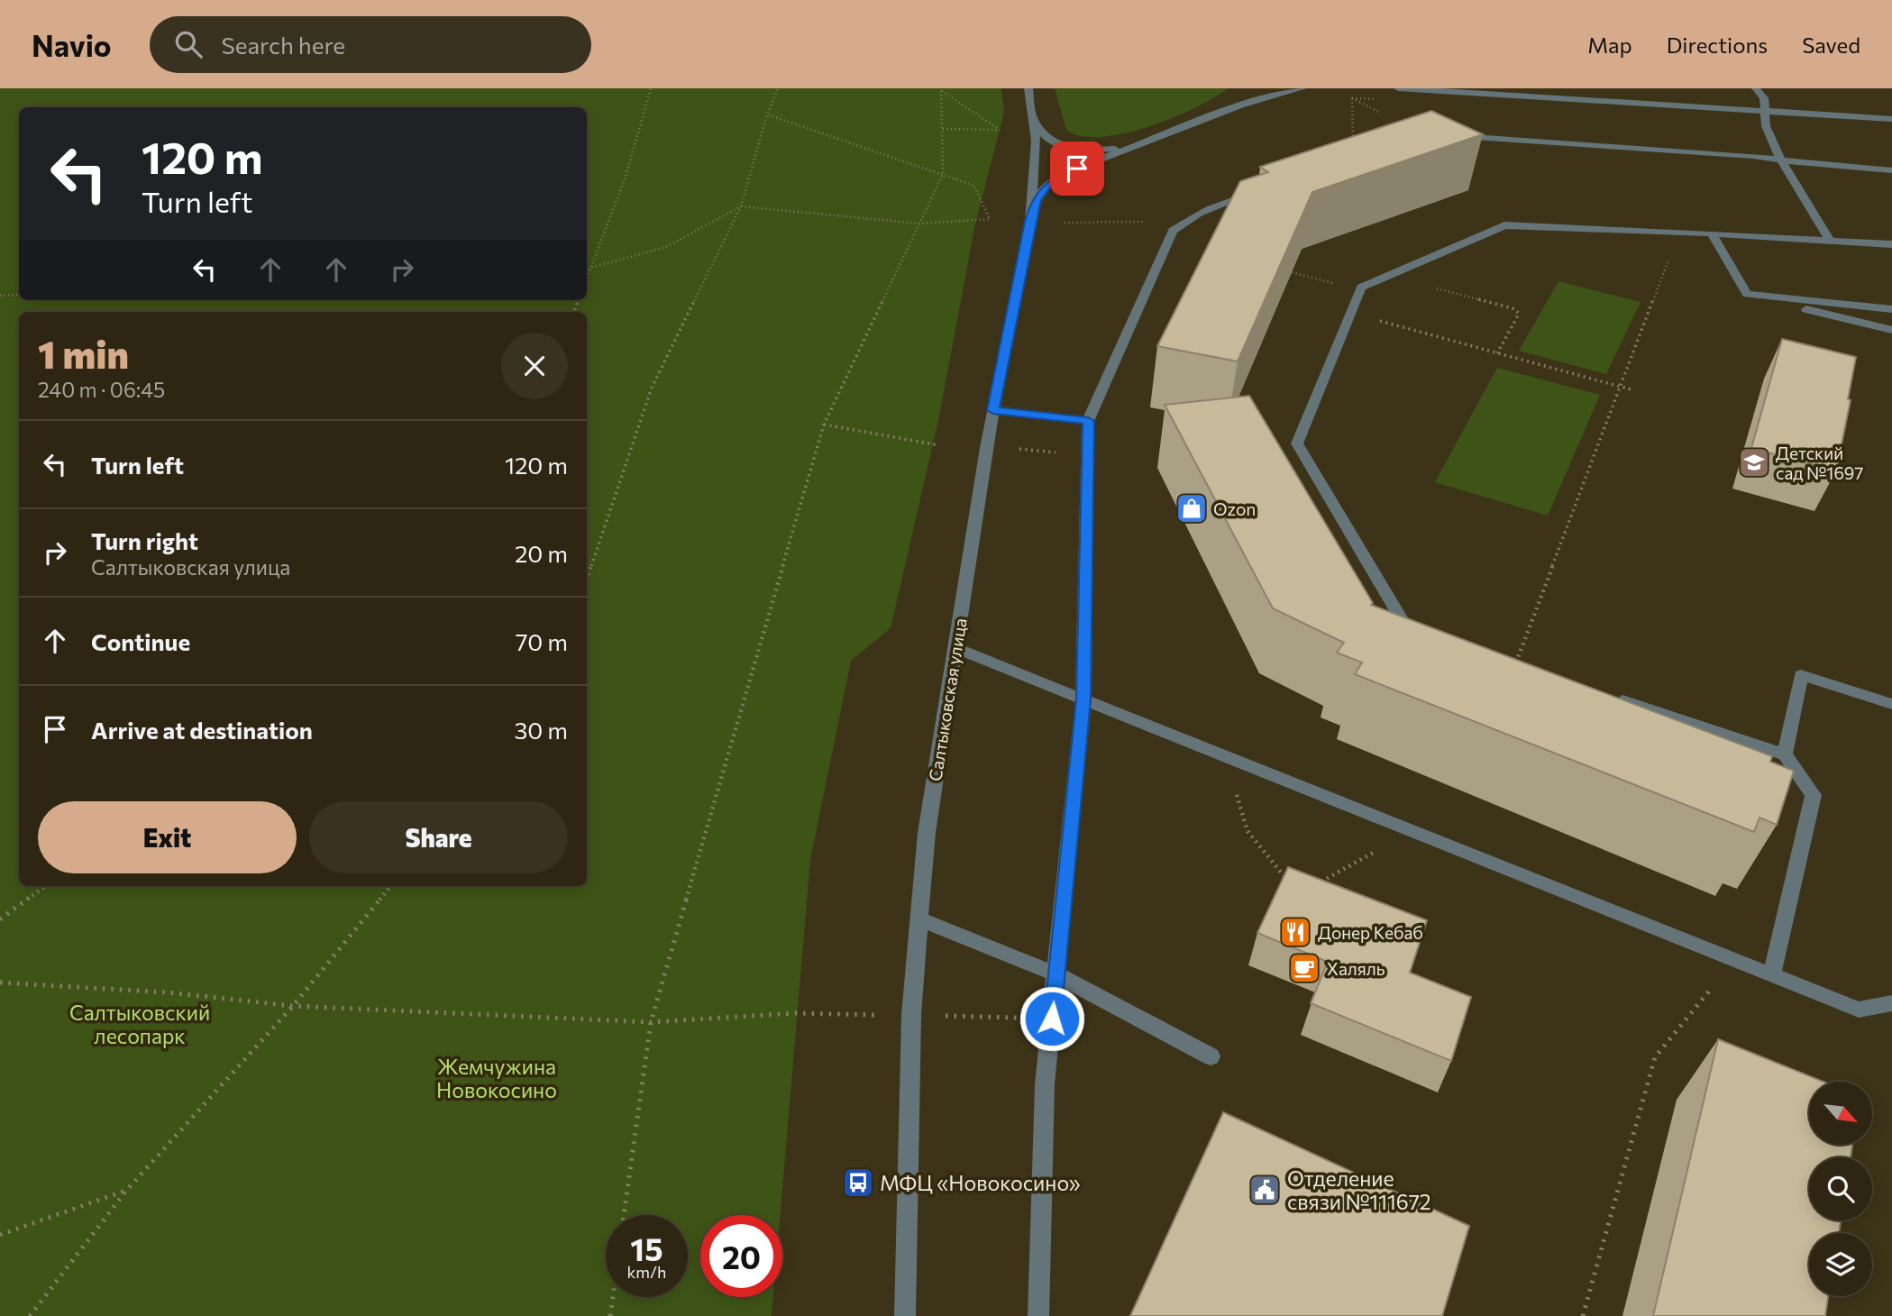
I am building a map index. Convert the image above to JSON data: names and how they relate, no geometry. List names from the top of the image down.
{
  "streets": {
    "street": ["Салтыковская улица"]
  },
  "parks": ["Салтыковский лесопарк", "Жемчужина Новокосино"],
  "places": {
    "school or university": ["Детский сад №1697"],
    "shop": ["Ozon"],
    "restaurant": ["Донер Кебаб"],
    "cafe": ["Халяль"],
    "bus stop": ["МФЦ «Новокосино»"],
    "public building": ["Отделение связи №111672"]
  },
  "north": "bottom right",
  "page": {
    "header": "Navio",
    "search": "Search here",
    "nav": ["Map", "Directions", "Saved"],
    "turn": ["120 m", "Turn left"],
    "heading": ["1 min", "240 m · 06:45"],
    "list": [
      {
        "name": "Turn left",
        "value": "120 m"
      },
      {
        "name": "Turn right",
        "note": "Салтыковская улица",
        "value": "20 m"
      },
      {
        "name": "Continue",
        "value": "70 m"
      },
      {
        "name": "Arrive at destination",
        "value": "30 m"
      }
    ],
    "buttons": ["Exit", "Share"],
    "speed": "15 km/h",
    "limit": "20"
  }
}
